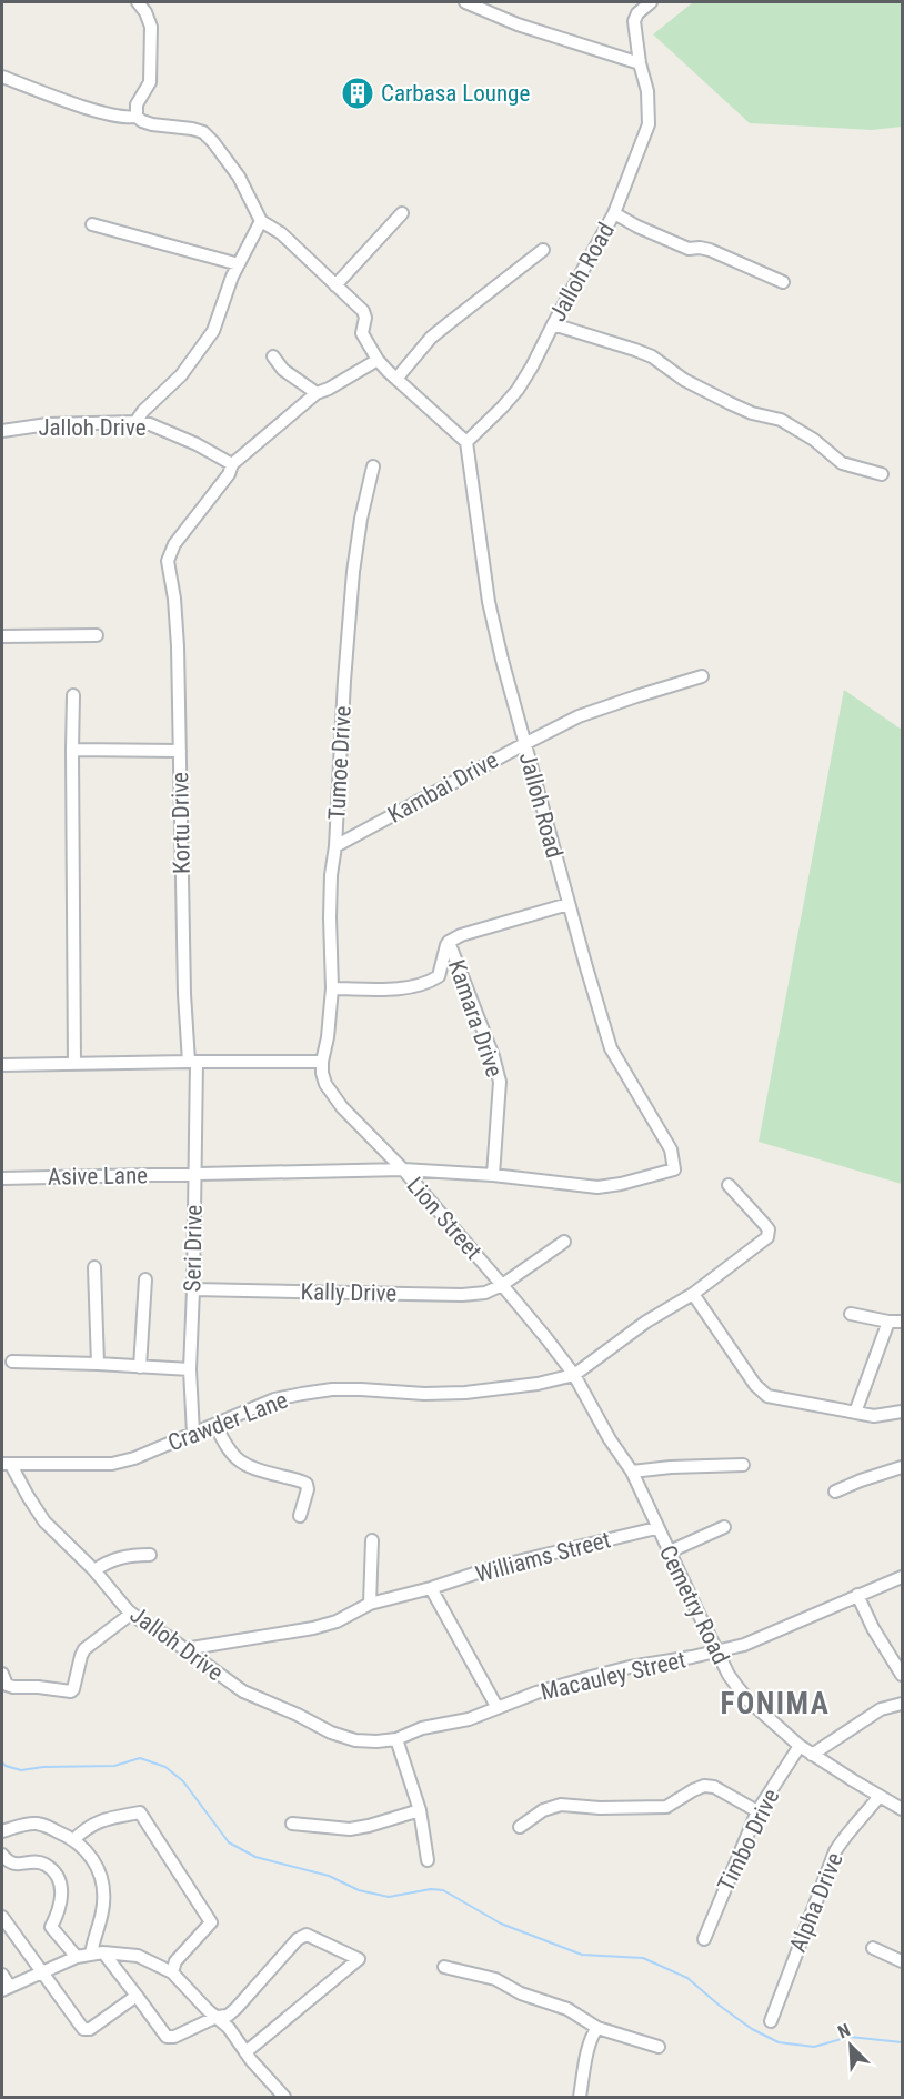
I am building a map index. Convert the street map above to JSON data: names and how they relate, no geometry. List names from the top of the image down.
{
  "streets": {
    "street": [
      "Jalloh Road",
      "Jalloh Drive",
      "Tumoe Drive",
      "Kambai Drive",
      "Kortu Drive",
      "Kamara Drive",
      "Asive Lane",
      "Lion Street",
      "Seri Drive",
      "Kally Drive",
      "Crawder Lane",
      "Williams Street",
      "Cemetry Road",
      "Macauley Street",
      "Timbo Drive",
      "Alpha Drive"
    ]
  },
  "crossings": [
    ["Jalloh Road", "Kambai Drive"],
    ["Jalloh Road", "Kamara Drive"],
    ["Jalloh Road", "Asive Lane"],
    ["Jalloh Road", "Lion Street"],
    ["Jalloh Road", "Seri Drive"],
    ["Jalloh Drive", "Kortu Drive"],
    ["Jalloh Drive", "Crawder Lane"],
    ["Jalloh Drive", "Williams Street"],
    ["Jalloh Drive", "Macauley Street"],
    ["Tumoe Drive", "Kambai Drive"],
    ["Tumoe Drive", "Lion Street"],
    ["Kortu Drive", "Seri Drive"],
    ["Asive Lane", "Seri Drive"],
    ["Lion Street", "Kally Drive"],
    ["Lion Street", "Crawder Lane"],
    ["Lion Street", "Cemetry Road"],
    ["Seri Drive", "Kally Drive"],
    ["Seri Drive", "Crawder Lane"],
    ["Crawder Lane", "Cemetry Road"],
    ["Williams Street", "Cemetry Road"],
    ["Cemetry Road", "Macauley Street"],
    ["Cemetry Road", "Timbo Drive"],
    ["Cemetry Road", "Alpha Drive"]
  ],
  "districts": ["FONIMA"],
  "places": {
    "building": ["Carbasa Lounge"]
  },
  "north": "top left"
}
